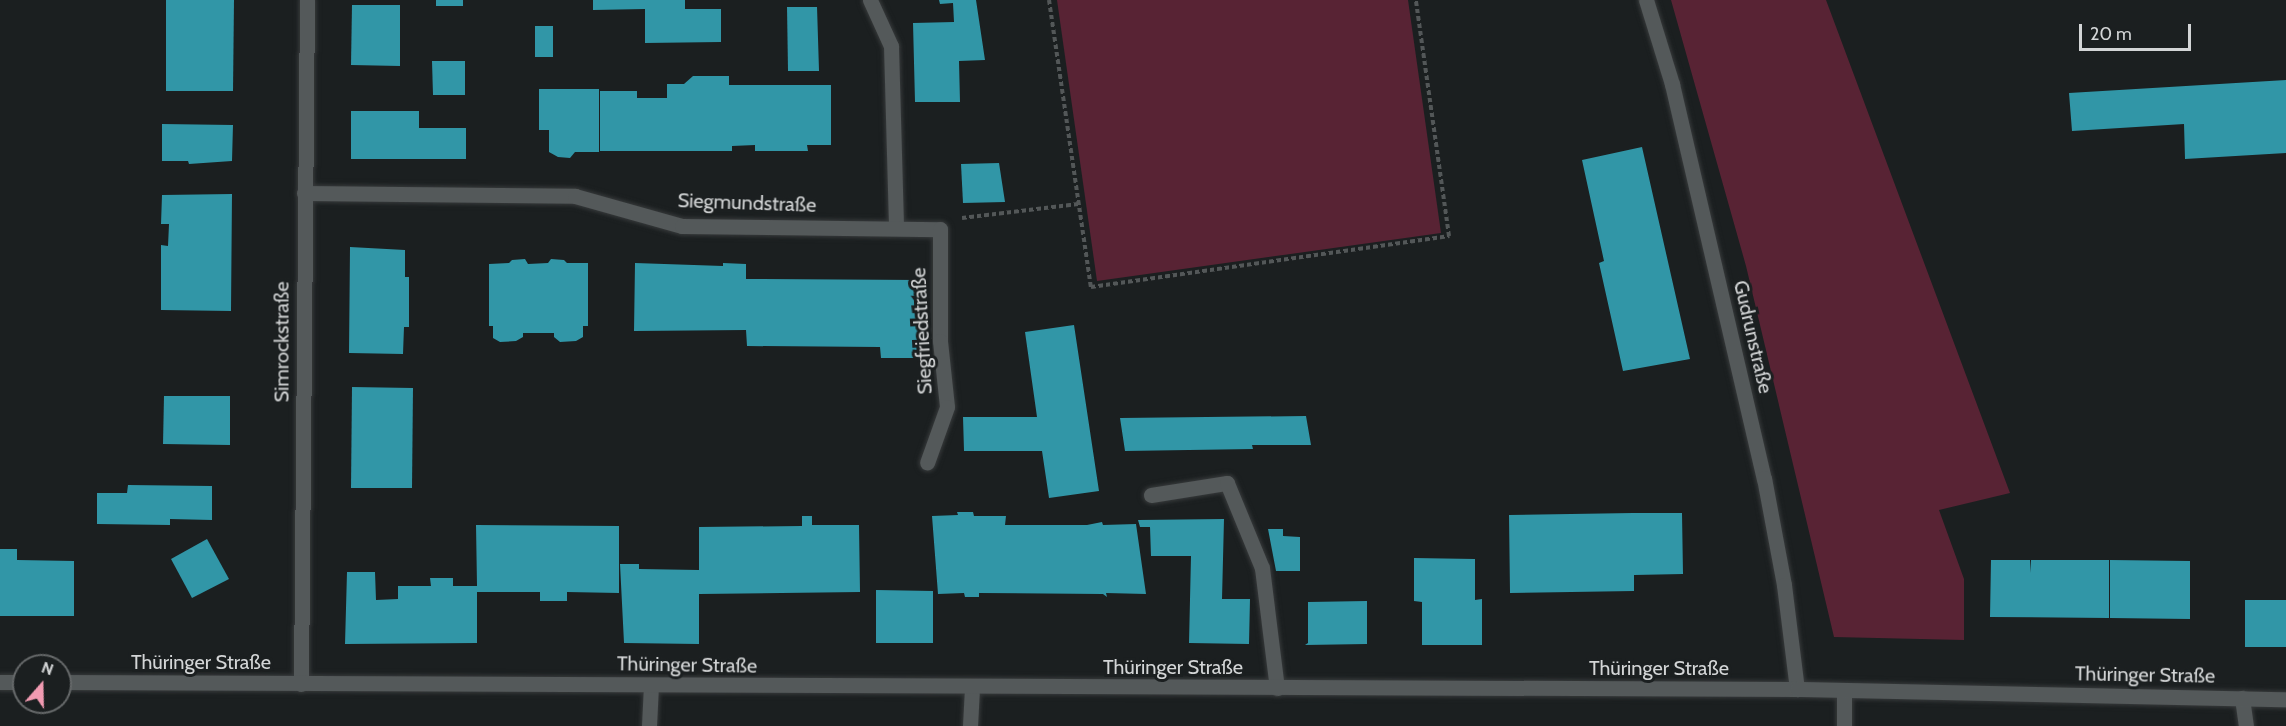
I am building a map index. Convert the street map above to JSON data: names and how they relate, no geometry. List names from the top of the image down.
{
  "streets": {
    "street": [
      "Siegmundstraße",
      "Siegfriedstraße",
      "Gudrunstraße",
      "Simrockstraße",
      "Thüringer Straße"
    ]
  },
  "crossings": [
    ["Siegmundstraße", "Siegfriedstraße"],
    ["Siegmundstraße", "Simrockstraße"],
    ["Gudrunstraße", "Thüringer Straße"],
    ["Simrockstraße", "Thüringer Straße"]
  ],
  "scale_bar": "20 m",
  "north": "top"
}
